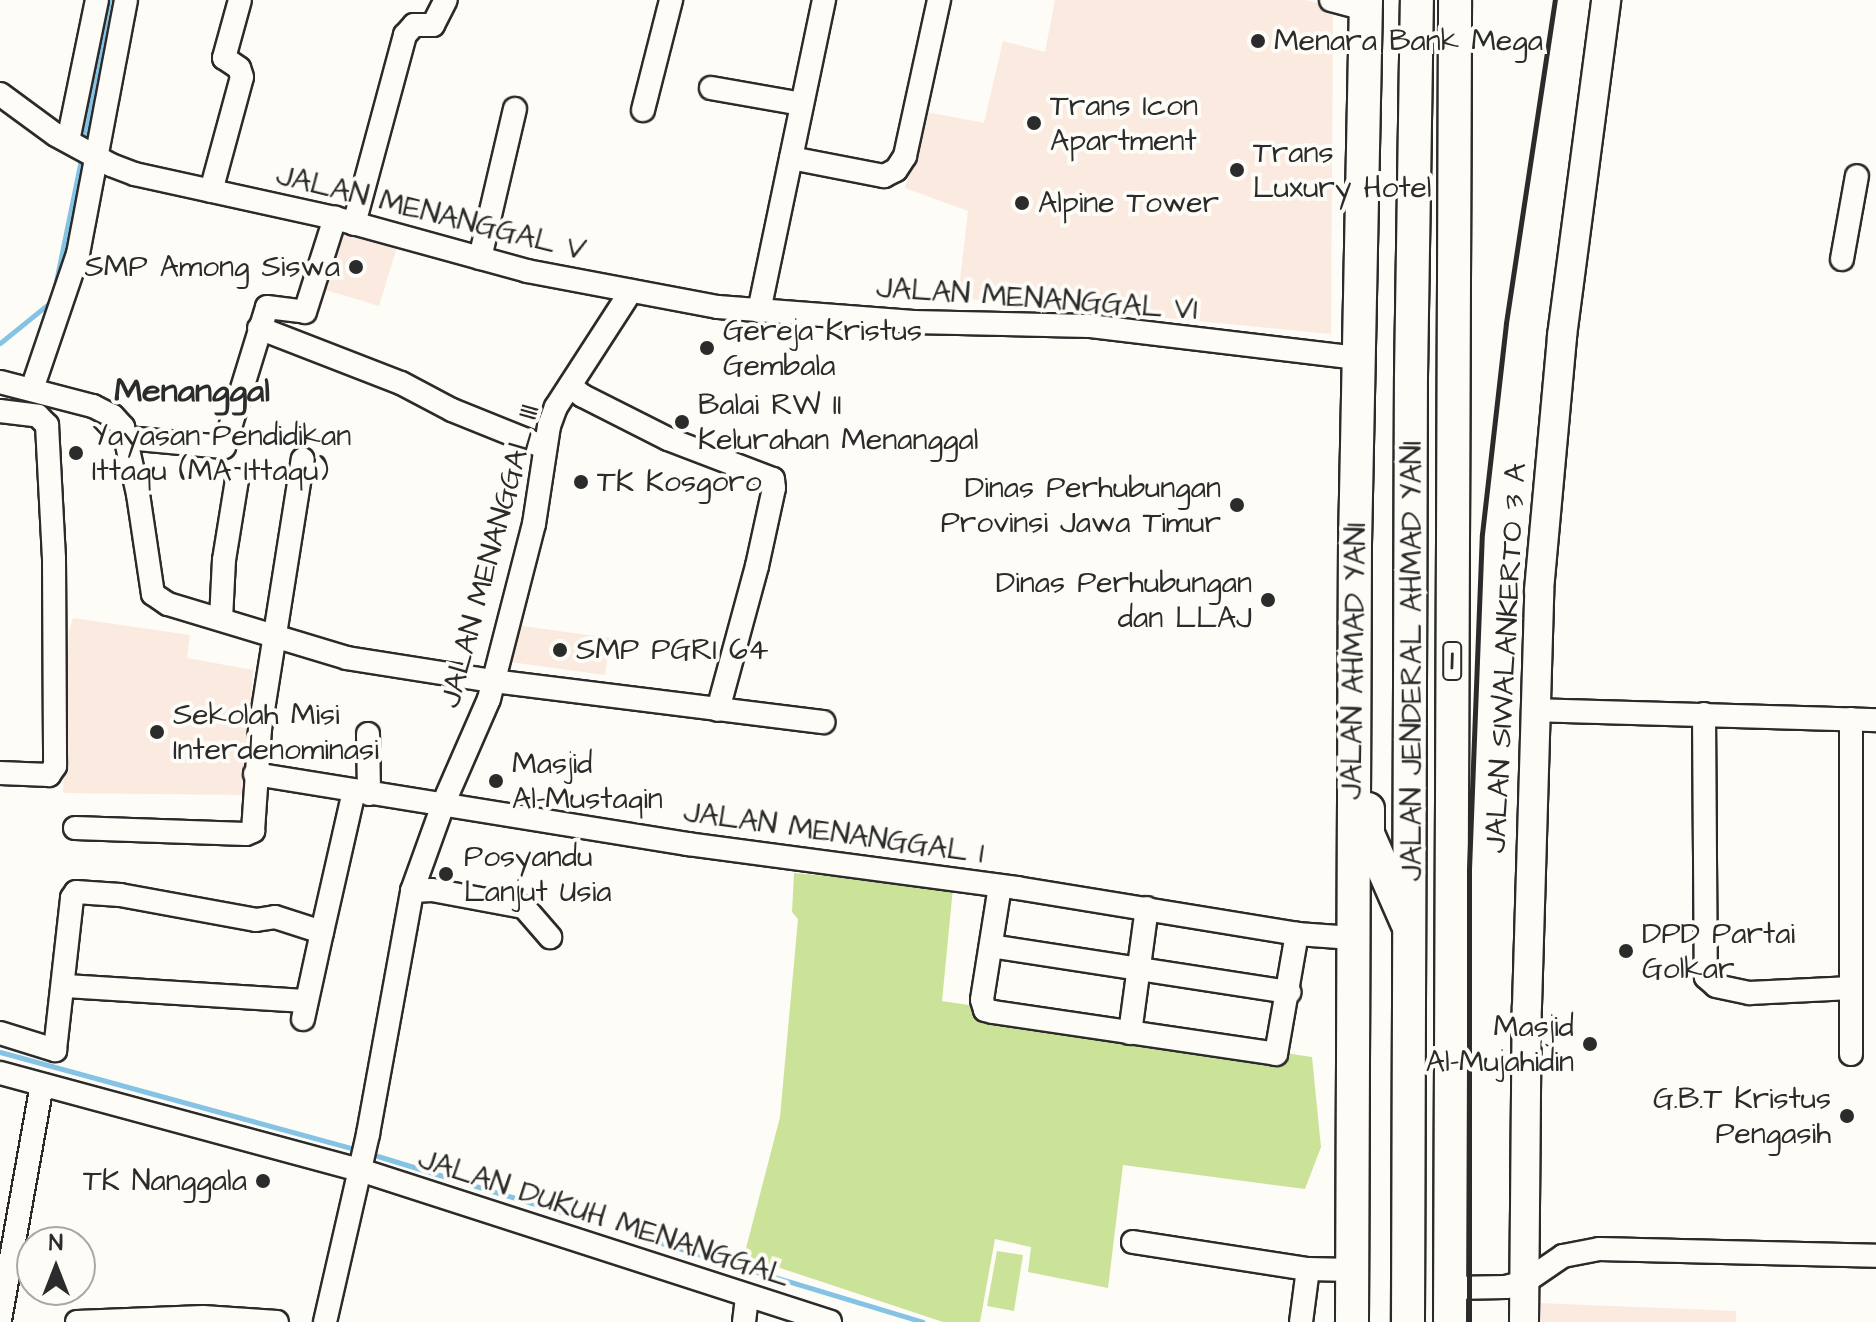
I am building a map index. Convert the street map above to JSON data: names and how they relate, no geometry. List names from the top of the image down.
{
  "streets": {
    "highway": ["JALAN AHMAD YANI", "JALAN JENDERAL AHMAD YANI", "1"],
    "main road": ["JALAN SIWALANKERTO 3 A"],
    "street": [
      "JALAN MENANGGAL V",
      "JALAN MENANGGAL VI",
      "JALAN MENANGGAL III",
      "JALAN MENANGGAL I",
      "JALAN DUKUH MENANGGAL"
    ]
  },
  "crossings": [
    ["JALAN MENANGGAL V", "JALAN MENANGGAL VI"],
    ["JALAN MENANGGAL V", "JALAN MENANGGAL III"],
    ["JALAN MENANGGAL VI", "JALAN AHMAD YANI"],
    ["JALAN MENANGGAL III", "JALAN MENANGGAL I"],
    ["JALAN MENANGGAL III", "JALAN DUKUH MENANGGAL"],
    ["JALAN AHMAD YANI", "JALAN MENANGGAL I"]
  ],
  "districts": ["Menanggal"],
  "places": [
    "Menara Bank Mega",
    "Trans Icon Apartment",
    "Trans Luxury Hotel",
    "Alpine Tower",
    "SMP Among Siswa",
    "Gereja Kristus Gembala",
    "Balai RW II Kelurahan Menanggal",
    "Yayasan Pendidikan Ittaqu (MA Ittaqu)",
    "TK Kosgoro",
    "Dinas Perhubungan Provinsi Jawa Timur",
    "Dinas Perhubungan dan LLAJ",
    "SMP PGRI 64",
    "Sekolah Misi Interdenominasi",
    "Masjid Al-Mustaqin",
    "Posyandu Lanjut Usia",
    "DPD Partai Golkar",
    "Masjid Al-Mujahidin",
    "G.B.T Kristus Pengasih",
    "TK Nanggala"
  ],
  "north": "top"
}
